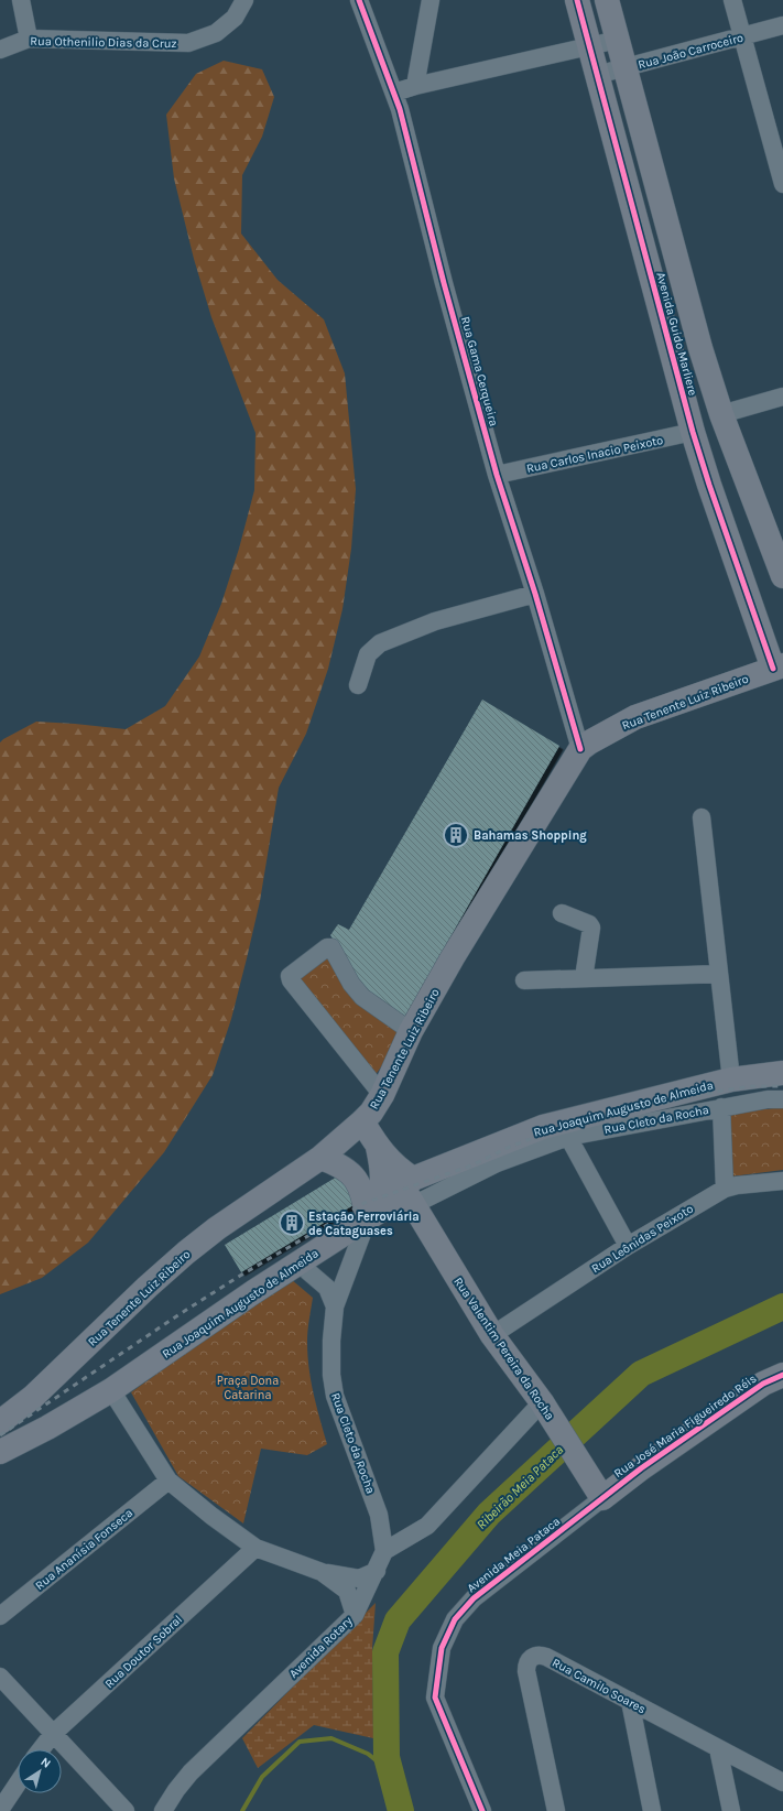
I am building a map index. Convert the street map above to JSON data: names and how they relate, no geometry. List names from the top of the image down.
{
  "streets": {
    "main road": [
      "Avenida Guido Marliere",
      "Rua Tenente Luiz Ribeiro",
      "Rua Joaquim Augusto de Almeida",
      "Rua Valentim Pereira da Rocha",
      "Rua José Maria Figueiredo Réis"
    ],
    "street": [
      "Rua Othenilio Dias da Cruz",
      "Rua João Carroceiro",
      "Rua Gama Cerqueira",
      "Rua Carlos Inacio Peixoto",
      "Rua Cleto da Rocha",
      "Rua Leônidas Peixoto",
      "Rua Ananísia Fonseca",
      "Avenida Meia Pataca",
      "Avenida Rotary",
      "Rua Doutor Sobral",
      "Rua Camilo Soares"
    ]
  },
  "crossings": [
    ["Rua João Carroceiro", "Avenida Guido Marliere"],
    ["Avenida Guido Marliere", "Rua Carlos Inacio Peixoto"],
    ["Avenida Guido Marliere", "Rua Tenente Luiz Ribeiro"],
    ["Rua Gama Cerqueira", "Rua Carlos Inacio Peixoto"],
    ["Rua Gama Cerqueira", "Rua Tenente Luiz Ribeiro"],
    ["Rua Joaquim Augusto de Almeida", "Rua Cleto da Rocha"],
    ["Rua Joaquim Augusto de Almeida", "Rua Valentim Pereira da Rocha"],
    ["Rua Cleto da Rocha", "Rua Valentim Pereira da Rocha"],
    ["Rua Cleto da Rocha", "Avenida Rotary"],
    ["Rua Leônidas Peixoto", "Rua Valentim Pereira da Rocha"],
    ["Rua Valentim Pereira da Rocha", "Rua José Maria Figueiredo Réis"],
    ["Rua Valentim Pereira da Rocha", "Avenida Meia Pataca"],
    ["Rua José Maria Figueiredo Réis", "Avenida Meia Pataca"]
  ],
  "water": ["Ribeirão Meia Pataca"],
  "parks": ["Praça Dona Catarina"],
  "places": {
    "building": ["Bahamas Shopping", "Estação Ferroviária de Cataguases"]
  },
  "north": "top right"
}
